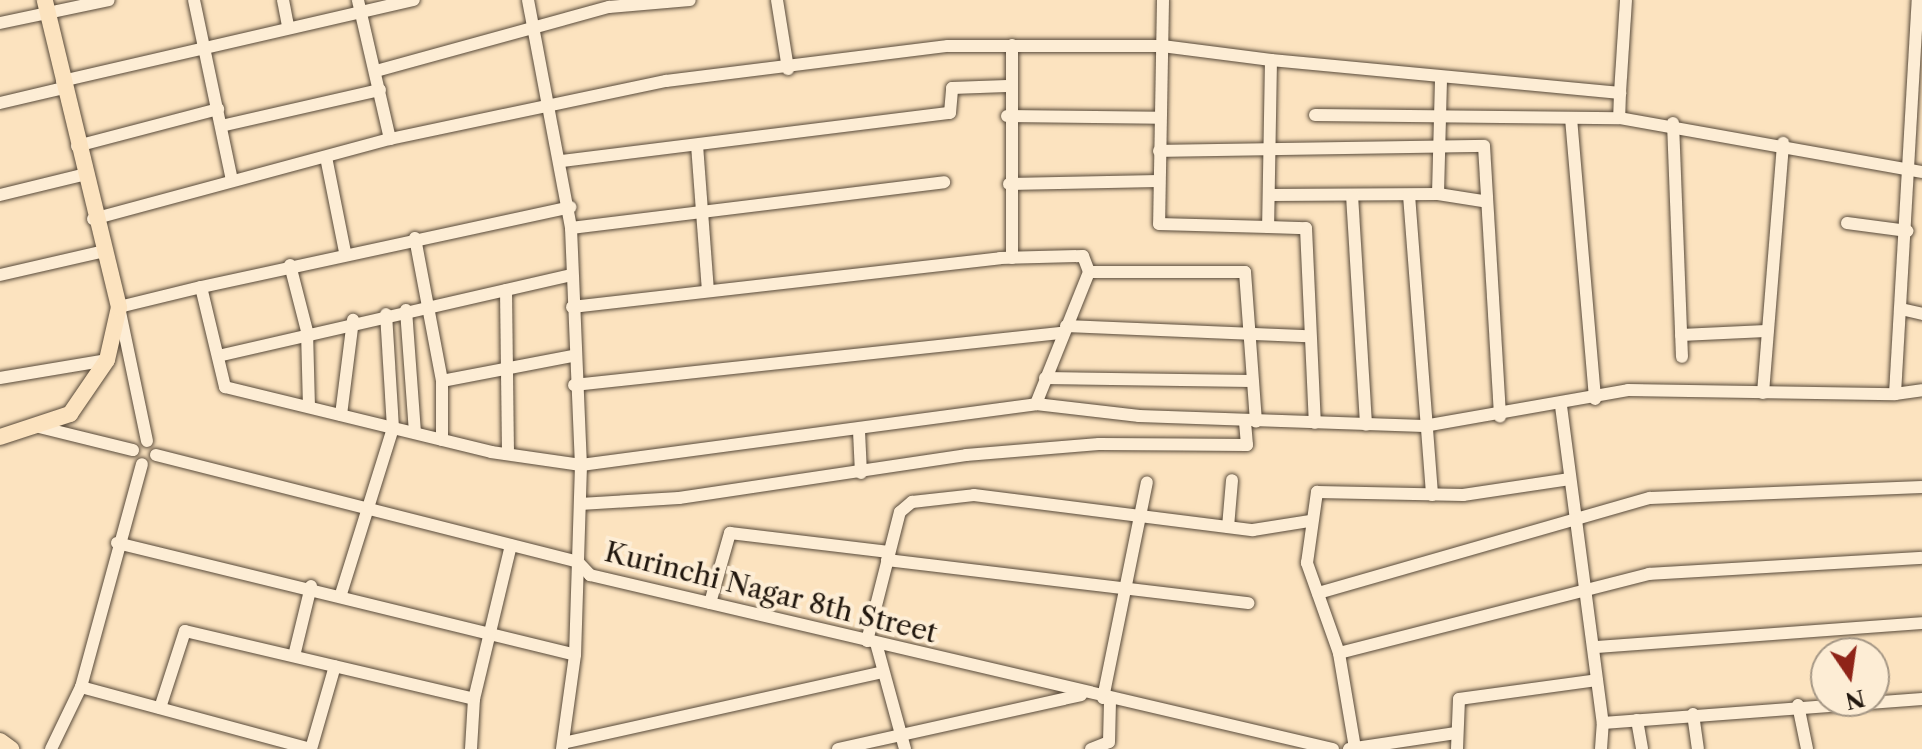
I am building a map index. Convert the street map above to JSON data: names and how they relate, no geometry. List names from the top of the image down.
{
  "streets": {
    "street": ["Kurinchi Nagar 8th Street"]
  },
  "north": "bottom"
}
